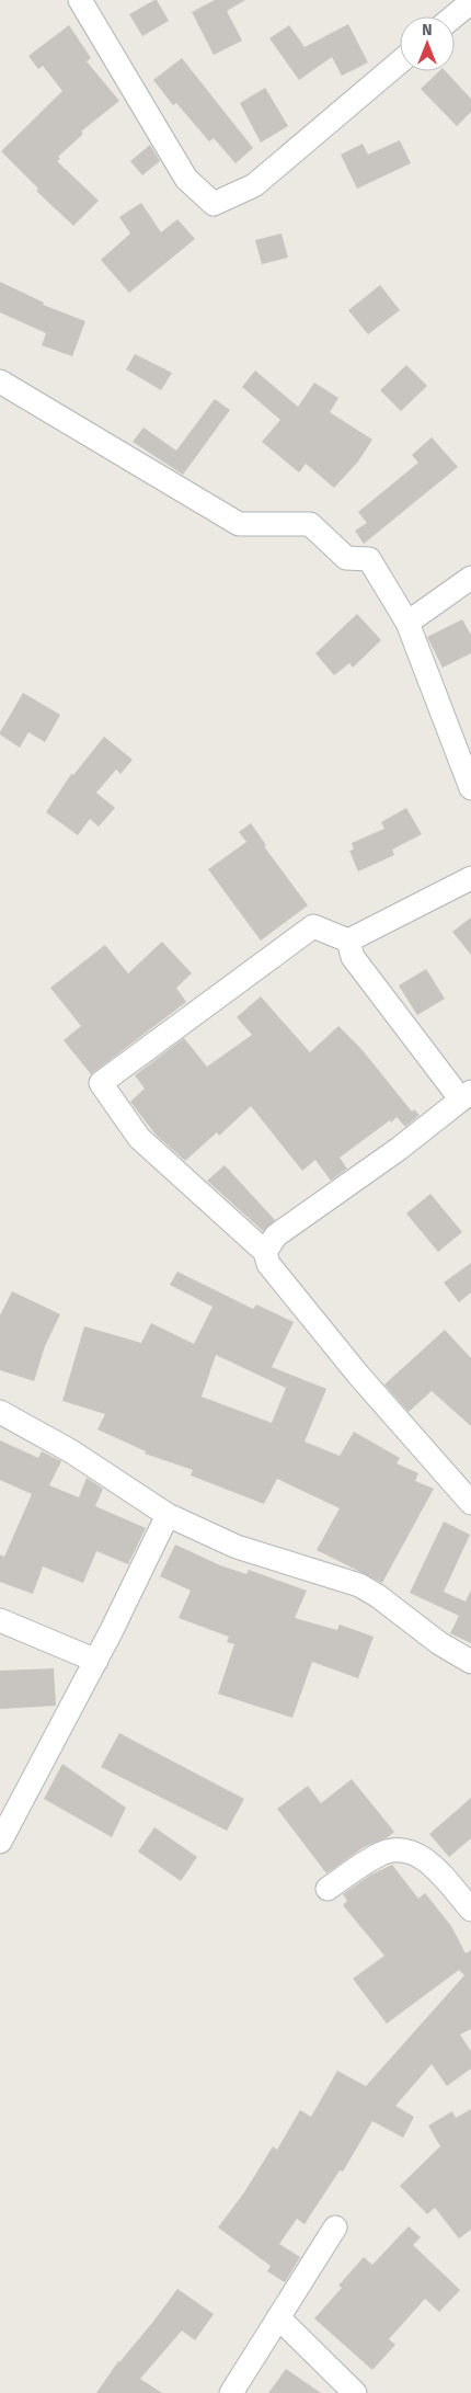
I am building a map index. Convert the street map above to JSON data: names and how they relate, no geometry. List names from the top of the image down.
{
  "north": "top"
}
